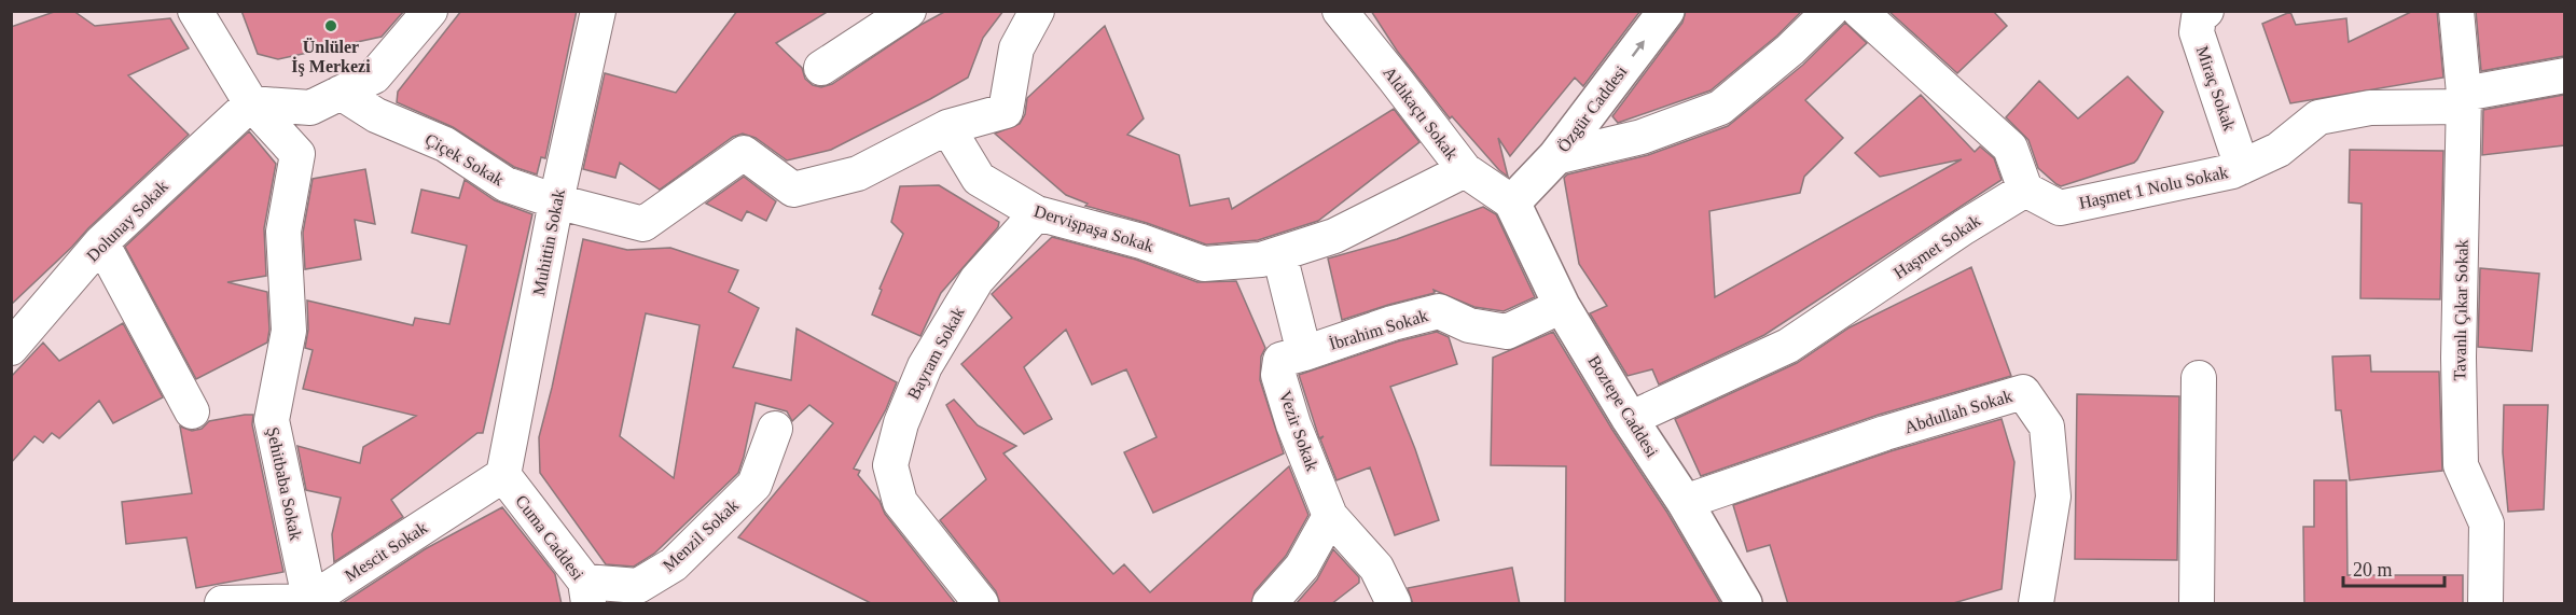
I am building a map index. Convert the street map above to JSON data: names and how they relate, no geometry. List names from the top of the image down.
{
  "streets": {
    "street": [
      "Miraç Sokak",
      "Özgür Caddesi",
      "Aldıkaçtı Sokak",
      "Çiçek Sokak",
      "Haşmet 1 Nolu Sokak",
      "Dolunay Sokak",
      "Dervişpaşa Sokak",
      "Muhittin Sokak",
      "Haşmet Sokak",
      "Tavanlı Çıkar Sokak",
      "İbrahim Sokak",
      "Bayram Sokak",
      "Boztepe Caddesi",
      "Abdullah Sokak",
      "Vezir Sokak",
      "Şehitbaba Sokak",
      "Menzil Sokak",
      "Cuma Caddesi",
      "Mescit Sokak"
    ]
  },
  "crossings": [
    ["Miraç Sokak", "Haşmet 1 Nolu Sokak"],
    ["Özgür Caddesi", "Aldıkaçtı Sokak"],
    ["Özgür Caddesi", "Boztepe Caddesi"],
    ["Aldıkaçtı Sokak", "Dervişpaşa Sokak"],
    ["Aldıkaçtı Sokak", "Boztepe Caddesi"],
    ["Çiçek Sokak", "Muhittin Sokak"],
    ["Haşmet 1 Nolu Sokak", "Haşmet Sokak"],
    ["Haşmet 1 Nolu Sokak", "Tavanlı Çıkar Sokak"],
    ["Dolunay Sokak", "Şehitbaba Sokak"],
    ["Dervişpaşa Sokak", "Bayram Sokak"],
    ["Muhittin Sokak", "Cuma Caddesi"],
    ["Muhittin Sokak", "Mescit Sokak"],
    ["Haşmet Sokak", "Boztepe Caddesi"],
    ["İbrahim Sokak", "Boztepe Caddesi"],
    ["İbrahim Sokak", "Vezir Sokak"],
    ["Boztepe Caddesi", "Abdullah Sokak"],
    ["Şehitbaba Sokak", "Mescit Sokak"],
    ["Menzil Sokak", "Cuma Caddesi"],
    ["Cuma Caddesi", "Mescit Sokak"]
  ],
  "one_way": ["Özgür Caddesi"],
  "places": ["Ünlüler İş Merkezi"],
  "scale_bar": "20 m"
}
